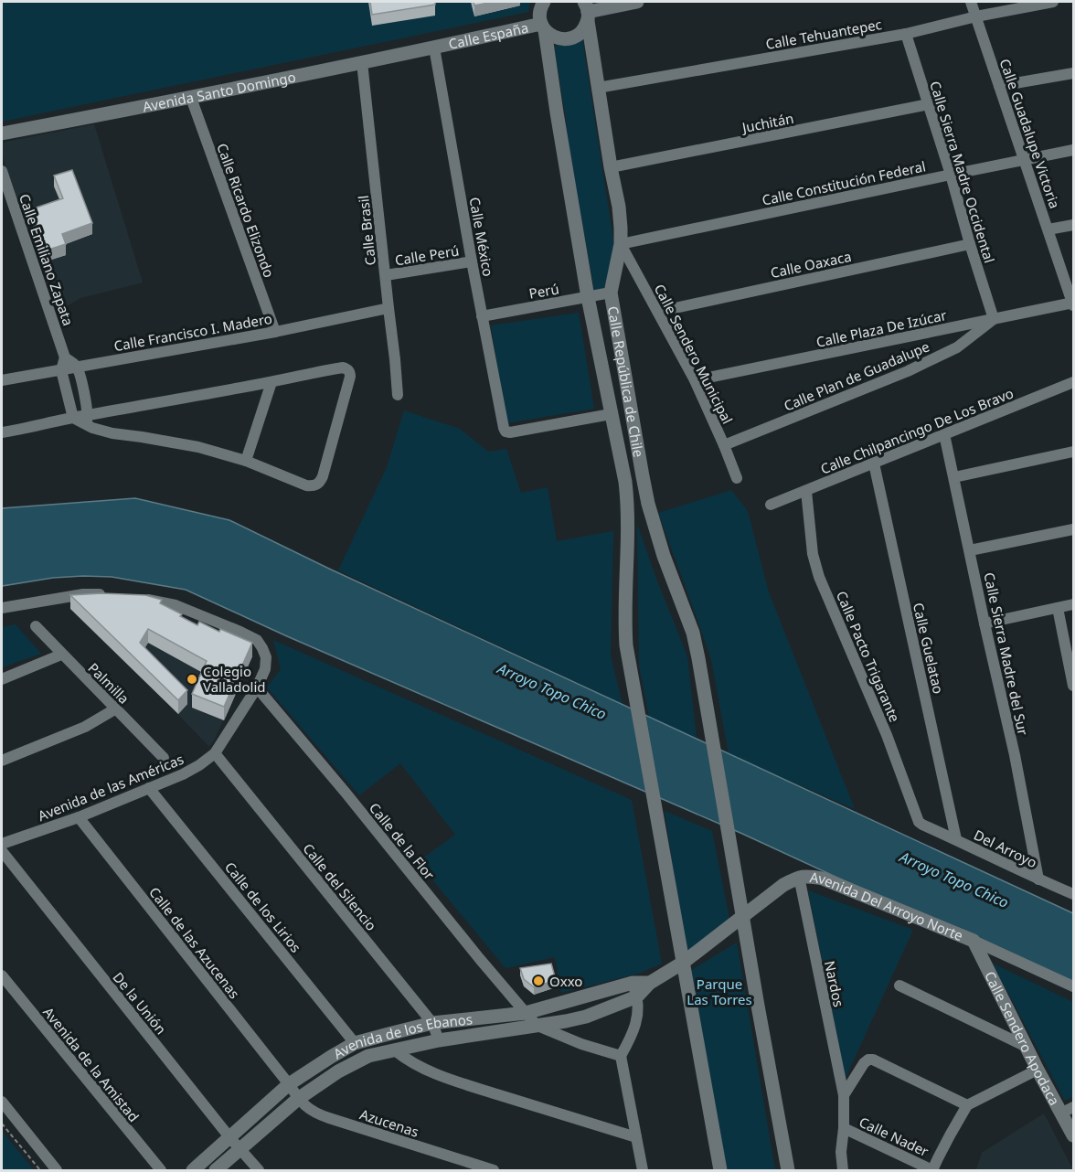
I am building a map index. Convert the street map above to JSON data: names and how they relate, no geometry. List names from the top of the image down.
{
  "streets": {
    "street": [
      "Calle Tehuantepec",
      "Calle España",
      "Avenida Santo Domingo",
      "Juchitán",
      "Calle Guadalupe Victoria",
      "Calle Sierra Madre Occidental",
      "Calle Constitución Federal",
      "Calle Ricardo Elizondo",
      "Calle Brasil",
      "Calle México",
      "Calle Perú",
      "Calle Emiliano Zapata",
      "Calle Oaxaca",
      "Perú",
      "Calle Plaza De Izúcar",
      "Calle Francisco I. Madero",
      "Calle Sendero Municipal",
      "Calle Plan de Guadalupe",
      "Calle República de Chile",
      "Calle Chilpancingo De Los Bravo",
      "Calle Guelatao",
      "Calle Sierra Madre del Sur",
      "Calle Pacto Trigarante",
      "Palmilla",
      "Avenida de las Américas",
      "Calle de la Flor",
      "Del Arroyo",
      "Calle del Silencio",
      "Calle de los Lirios",
      "Avenida Del Arroyo Norte",
      "Calle de las Azucenas",
      "Nardos",
      "De la Unión",
      "Calle Sendero Apodaca",
      "Avenida de los Ebanos",
      "Avenida de la Amistad",
      "Azucenas",
      "Calle Nader"
    ]
  },
  "crossings": [
    ["Calle Tehuantepec", "Calle Guadalupe Victoria"],
    ["Calle Tehuantepec", "Calle Sierra Madre Occidental"],
    ["Calle Tehuantepec", "Calle República de Chile"],
    ["Calle España", "Avenida Santo Domingo"],
    ["Calle España", "Calle México"],
    ["Calle España", "Calle República de Chile"],
    ["Avenida Santo Domingo", "Calle Ricardo Elizondo"],
    ["Avenida Santo Domingo", "Calle Brasil"],
    ["Avenida Santo Domingo", "Calle México"],
    ["Juchitán", "Calle Sierra Madre Occidental"],
    ["Juchitán", "Calle República de Chile"],
    ["Calle Guadalupe Victoria", "Calle Constitución Federal"],
    ["Calle Guadalupe Victoria", "Calle Plaza De Izúcar"],
    ["Calle Sierra Madre Occidental", "Calle Constitución Federal"],
    ["Calle Sierra Madre Occidental", "Calle Oaxaca"],
    ["Calle Sierra Madre Occidental", "Calle Plaza De Izúcar"],
    ["Calle Sierra Madre Occidental", "Calle Plan de Guadalupe"],
    ["Calle Constitución Federal", "Calle Sendero Municipal"],
    ["Calle Constitución Federal", "Calle República de Chile"],
    ["Calle Ricardo Elizondo", "Calle Francisco I. Madero"],
    ["Calle Brasil", "Calle Perú"],
    ["Calle Brasil", "Calle Francisco I. Madero"],
    ["Calle México", "Calle Perú"],
    ["Calle México", "Perú"],
    ["Calle México", "Calle República de Chile"],
    ["Calle Oaxaca", "Calle Sendero Municipal"],
    ["Perú", "Calle República de Chile"],
    ["Calle Plaza De Izúcar", "Calle Sendero Municipal"],
    ["Calle Plaza De Izúcar", "Calle Plan de Guadalupe"],
    ["Calle Sendero Municipal", "Calle Plan de Guadalupe"],
    ["Calle Sendero Municipal", "Calle República de Chile"],
    ["Calle Chilpancingo De Los Bravo", "Calle Guelatao"],
    ["Calle Chilpancingo De Los Bravo", "Calle Sierra Madre del Sur"],
    ["Calle Chilpancingo De Los Bravo", "Calle Pacto Trigarante"],
    ["Calle Guelatao", "Del Arroyo"],
    ["Calle Sierra Madre del Sur", "Del Arroyo"],
    ["Calle Pacto Trigarante", "Del Arroyo"],
    ["Avenida de las Américas", "Calle de la Flor"],
    ["Avenida de las Américas", "Calle del Silencio"],
    ["Avenida de las Américas", "Calle de los Lirios"],
    ["Avenida de las Américas", "Calle de las Azucenas"],
    ["Calle de la Flor", "Avenida de los Ebanos"],
    ["Calle del Silencio", "Avenida de los Ebanos"],
    ["Calle de los Lirios", "Avenida de los Ebanos"],
    ["Avenida Del Arroyo Norte", "Nardos"],
    ["Avenida Del Arroyo Norte", "Calle Sendero Apodaca"],
    ["Calle de las Azucenas", "Avenida de los Ebanos"],
    ["Calle de las Azucenas", "Azucenas"],
    ["Nardos", "Calle Nader"],
    ["De la Unión", "Avenida de los Ebanos"],
    ["Avenida de los Ebanos", "Azucenas"]
  ],
  "water": ["Arroyo Topo Chico"],
  "parks": ["Parque Las Torres"],
  "places": ["Colegio Valladolid", "Oxxo"]
}
